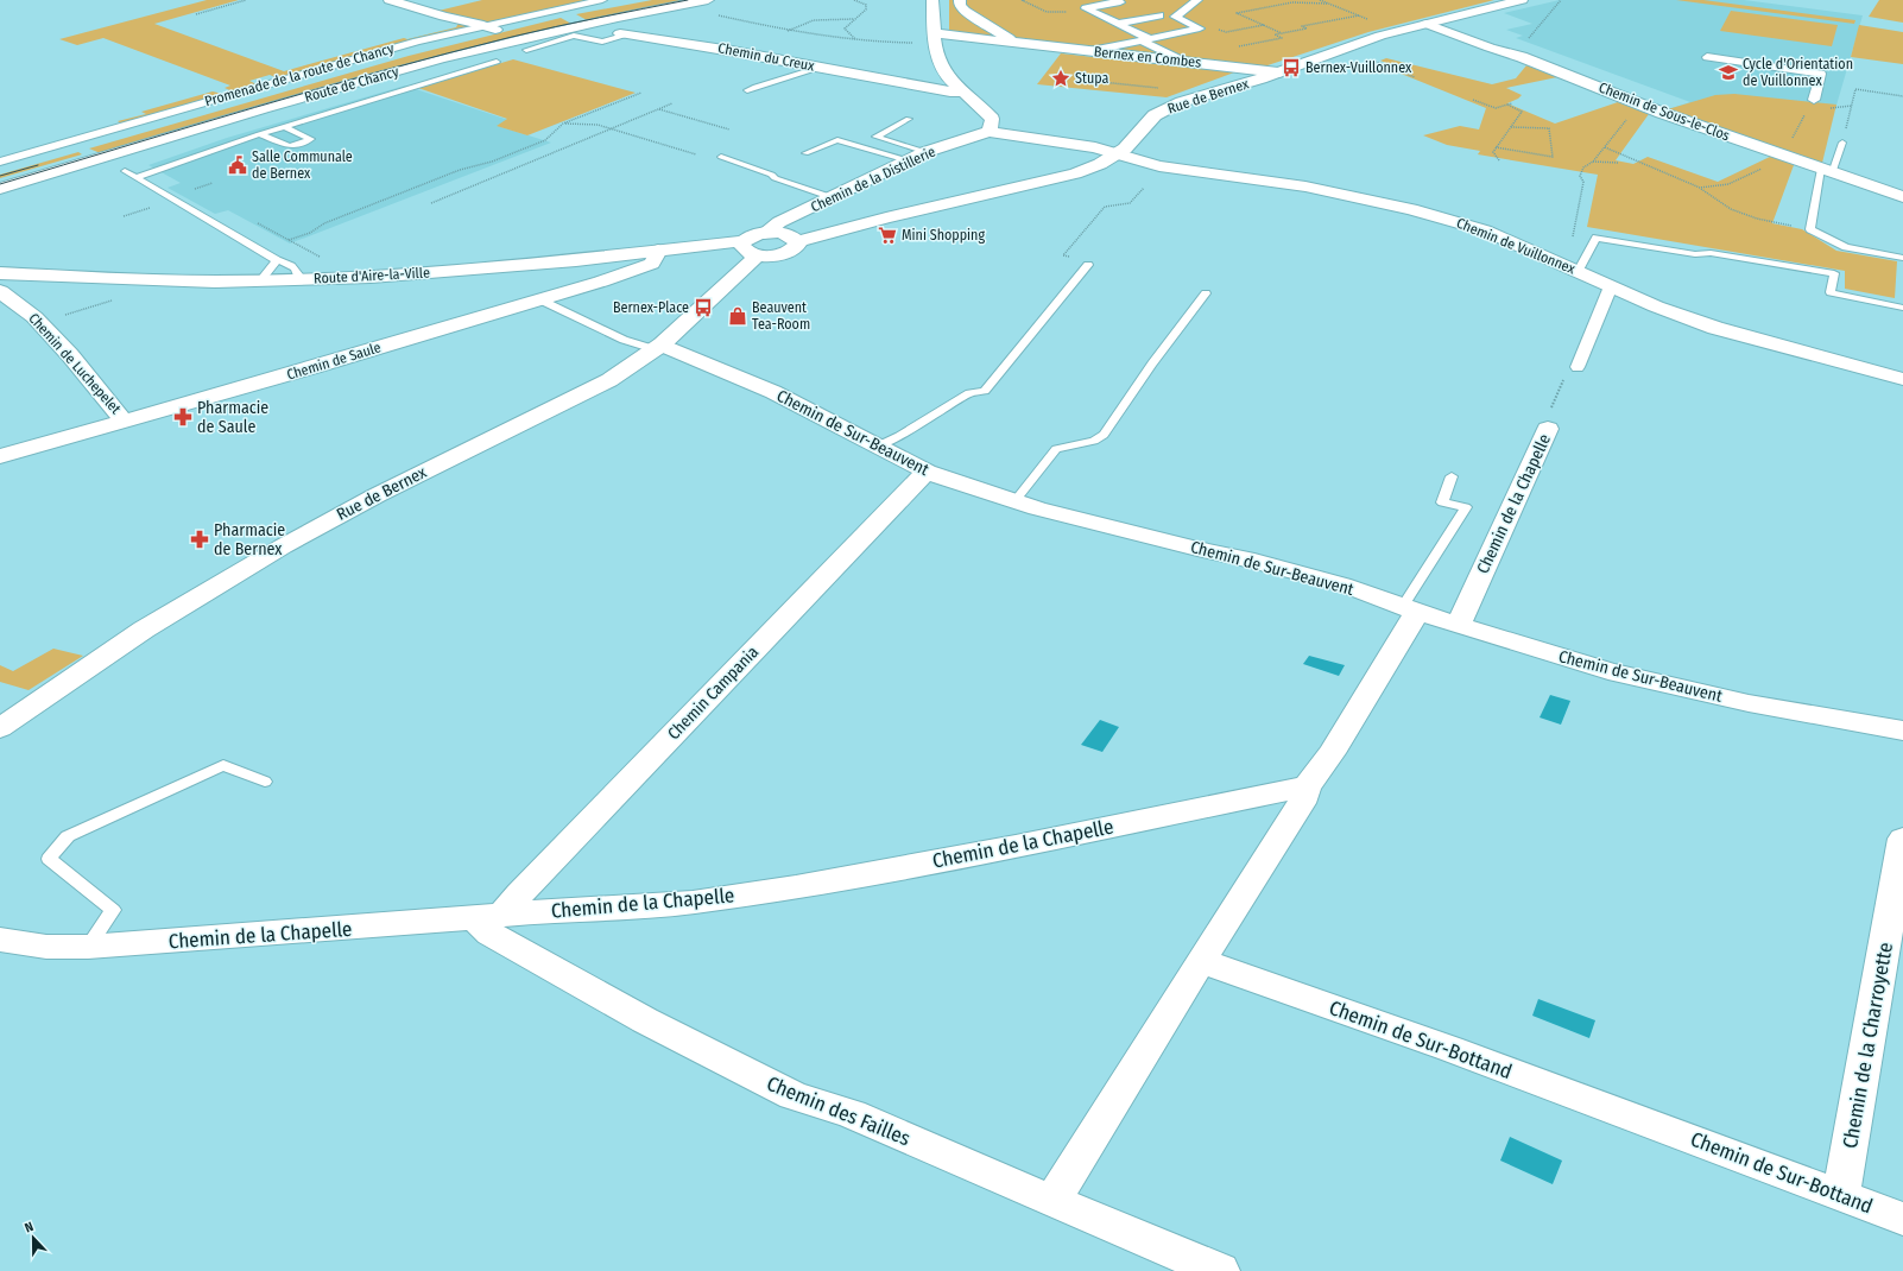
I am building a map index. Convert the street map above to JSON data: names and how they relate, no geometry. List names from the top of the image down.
{
  "streets": {
    "street": [
      "Chemin du Creux",
      "Bernex en Combes",
      "Promenade de la route de Chancy",
      "Route de Chancy",
      "Rue de Bernex",
      "Chemin de Sous-le-Clos",
      "Chemin de la Distillerie",
      "Chemin de Vuillonnex",
      "Route d'Aire-la-Ville",
      "Chemin de Saule",
      "Chemin de Luchepelet",
      "Chemin de Sur-Beauvent",
      "Chemin de la Chapelle",
      "Chemin Campania",
      "Chemin de Sur-Bottand",
      "Chemin de la Charroyette",
      "Chemin des Failles"
    ]
  },
  "crossings": [
    ["Bernex en Combes", "Rue de Bernex"],
    ["Promenade de la route de Chancy", "Route de Chancy"],
    ["Rue de Bernex", "Chemin de Sous-le-Clos"],
    ["Rue de Bernex", "Chemin de Vuillonnex"],
    ["Rue de Bernex", "Chemin de Sur-Beauvent"],
    ["Chemin de la Distillerie", "Chemin de Vuillonnex"],
    ["Chemin de la Distillerie", "Route d'Aire-la-Ville"],
    ["Route d'Aire-la-Ville", "Chemin de Saule"],
    ["Route d'Aire-la-Ville", "Chemin de Luchepelet"],
    ["Chemin de Saule", "Chemin de Luchepelet"],
    ["Chemin de Sur-Beauvent", "Chemin de la Chapelle"],
    ["Chemin de Sur-Beauvent", "Chemin Campania"],
    ["Chemin de la Chapelle", "Chemin Campania"],
    ["Chemin de la Chapelle", "Chemin des Failles"],
    ["Chemin Campania", "Chemin des Failles"],
    ["Chemin de Sur-Bottand", "Chemin de la Charroyette"]
  ],
  "places": {
    "bus stop": ["Bernex-Vuillonnex", "Bernex-Place"],
    "school or university": ["Cycle d'Orientation de Vuillonnex"],
    "place": ["Stupa"],
    "public building": ["Salle Communale de Bernex"],
    "supermarket": ["Mini Shopping"],
    "shop": ["Beauvent Tea-Room"],
    "pharmacy": ["Pharmacie de Saule", "Pharmacie de Bernex"]
  },
  "north": "top"
}
